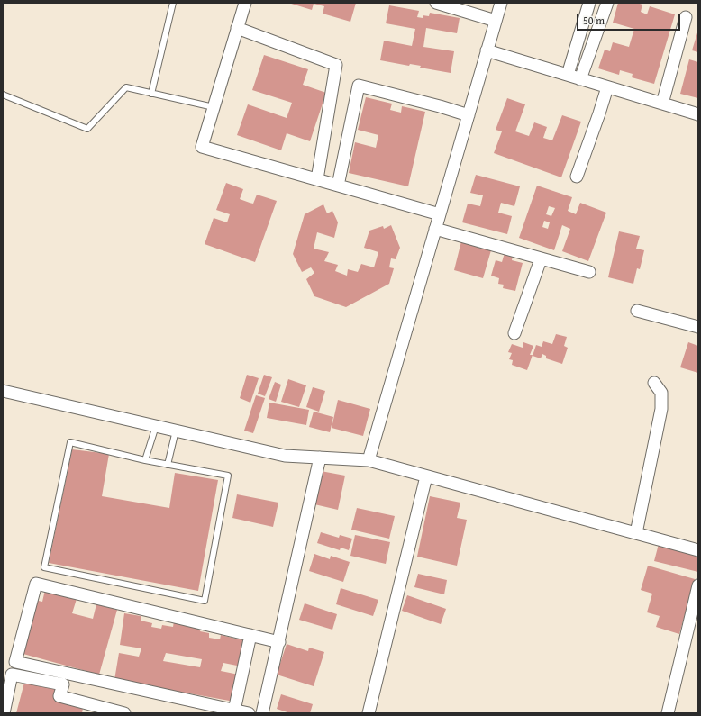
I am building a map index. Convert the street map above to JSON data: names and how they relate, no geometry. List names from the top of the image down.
{
  "scale_bar": "50 m"
}
